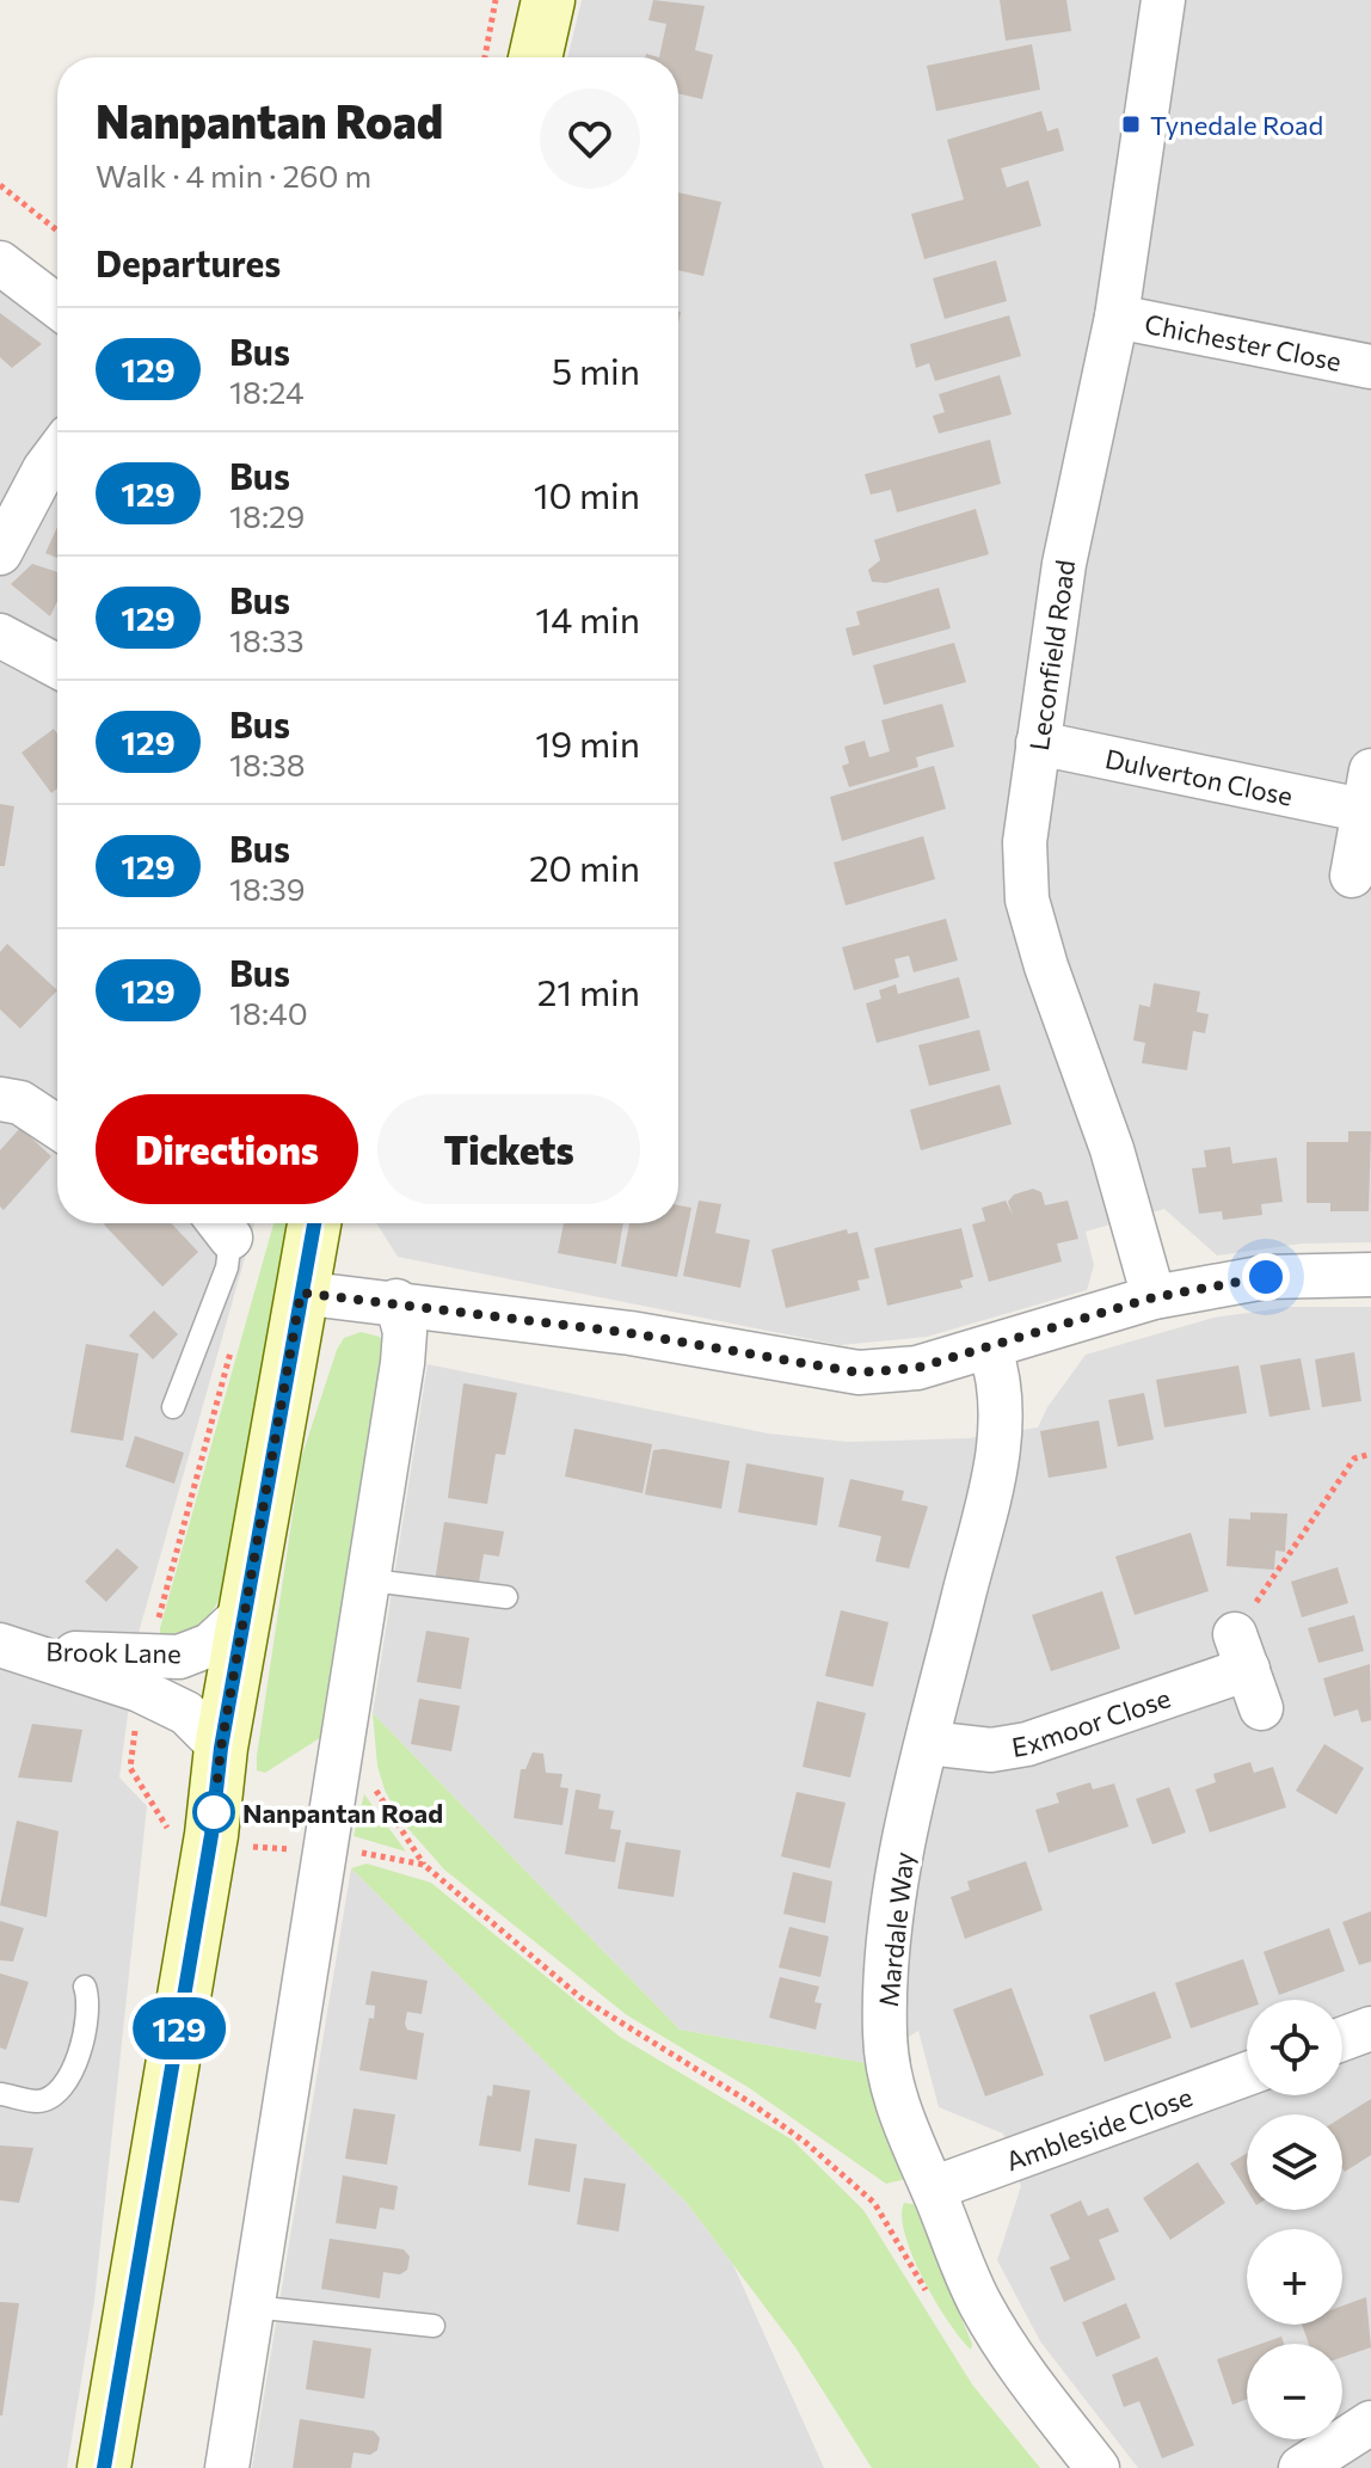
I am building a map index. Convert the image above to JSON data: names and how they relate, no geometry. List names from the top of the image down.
{
  "streets": {
    "street": [
      "Chichester Close",
      "Leconfield Road",
      "Dulverton Close",
      "Brook Lane",
      "Exmoor Close",
      "Mardale Way",
      "Ambleside Close"
    ]
  },
  "crossings": [
    ["Chichester Close", "Leconfield Road"],
    ["Leconfield Road", "Dulverton Close"],
    ["Exmoor Close", "Mardale Way"],
    ["Mardale Way", "Ambleside Close"]
  ],
  "places": {
    "transit": ["Tynedale Road"],
    "other": ["Nanpantan Road"]
  },
  "lines": ["bus line 129"],
  "page": {
    "on_map": "129",
    "heading": [
      ["Nanpantan Road", "Walk · 4 min · 260 m"],
      "Departures"
    ],
    "list": [
      {
        "mark": "129",
        "name": "Bus",
        "note": "18:24",
        "value": "5 min"
      },
      {
        "mark": "129",
        "name": "Bus",
        "note": "18:29",
        "value": "10 min"
      },
      {
        "mark": "129",
        "name": "Bus",
        "note": "18:33",
        "value": "14 min"
      },
      {
        "mark": "129",
        "name": "Bus",
        "note": "18:38",
        "value": "19 min"
      },
      {
        "mark": "129",
        "name": "Bus",
        "note": "18:39",
        "value": "20 min"
      },
      {
        "mark": "129",
        "name": "Bus",
        "note": "18:40",
        "value": "21 min"
      }
    ],
    "buttons": ["Directions", "Tickets"],
    "map_buttons": ["+", "−"]
  }
}
